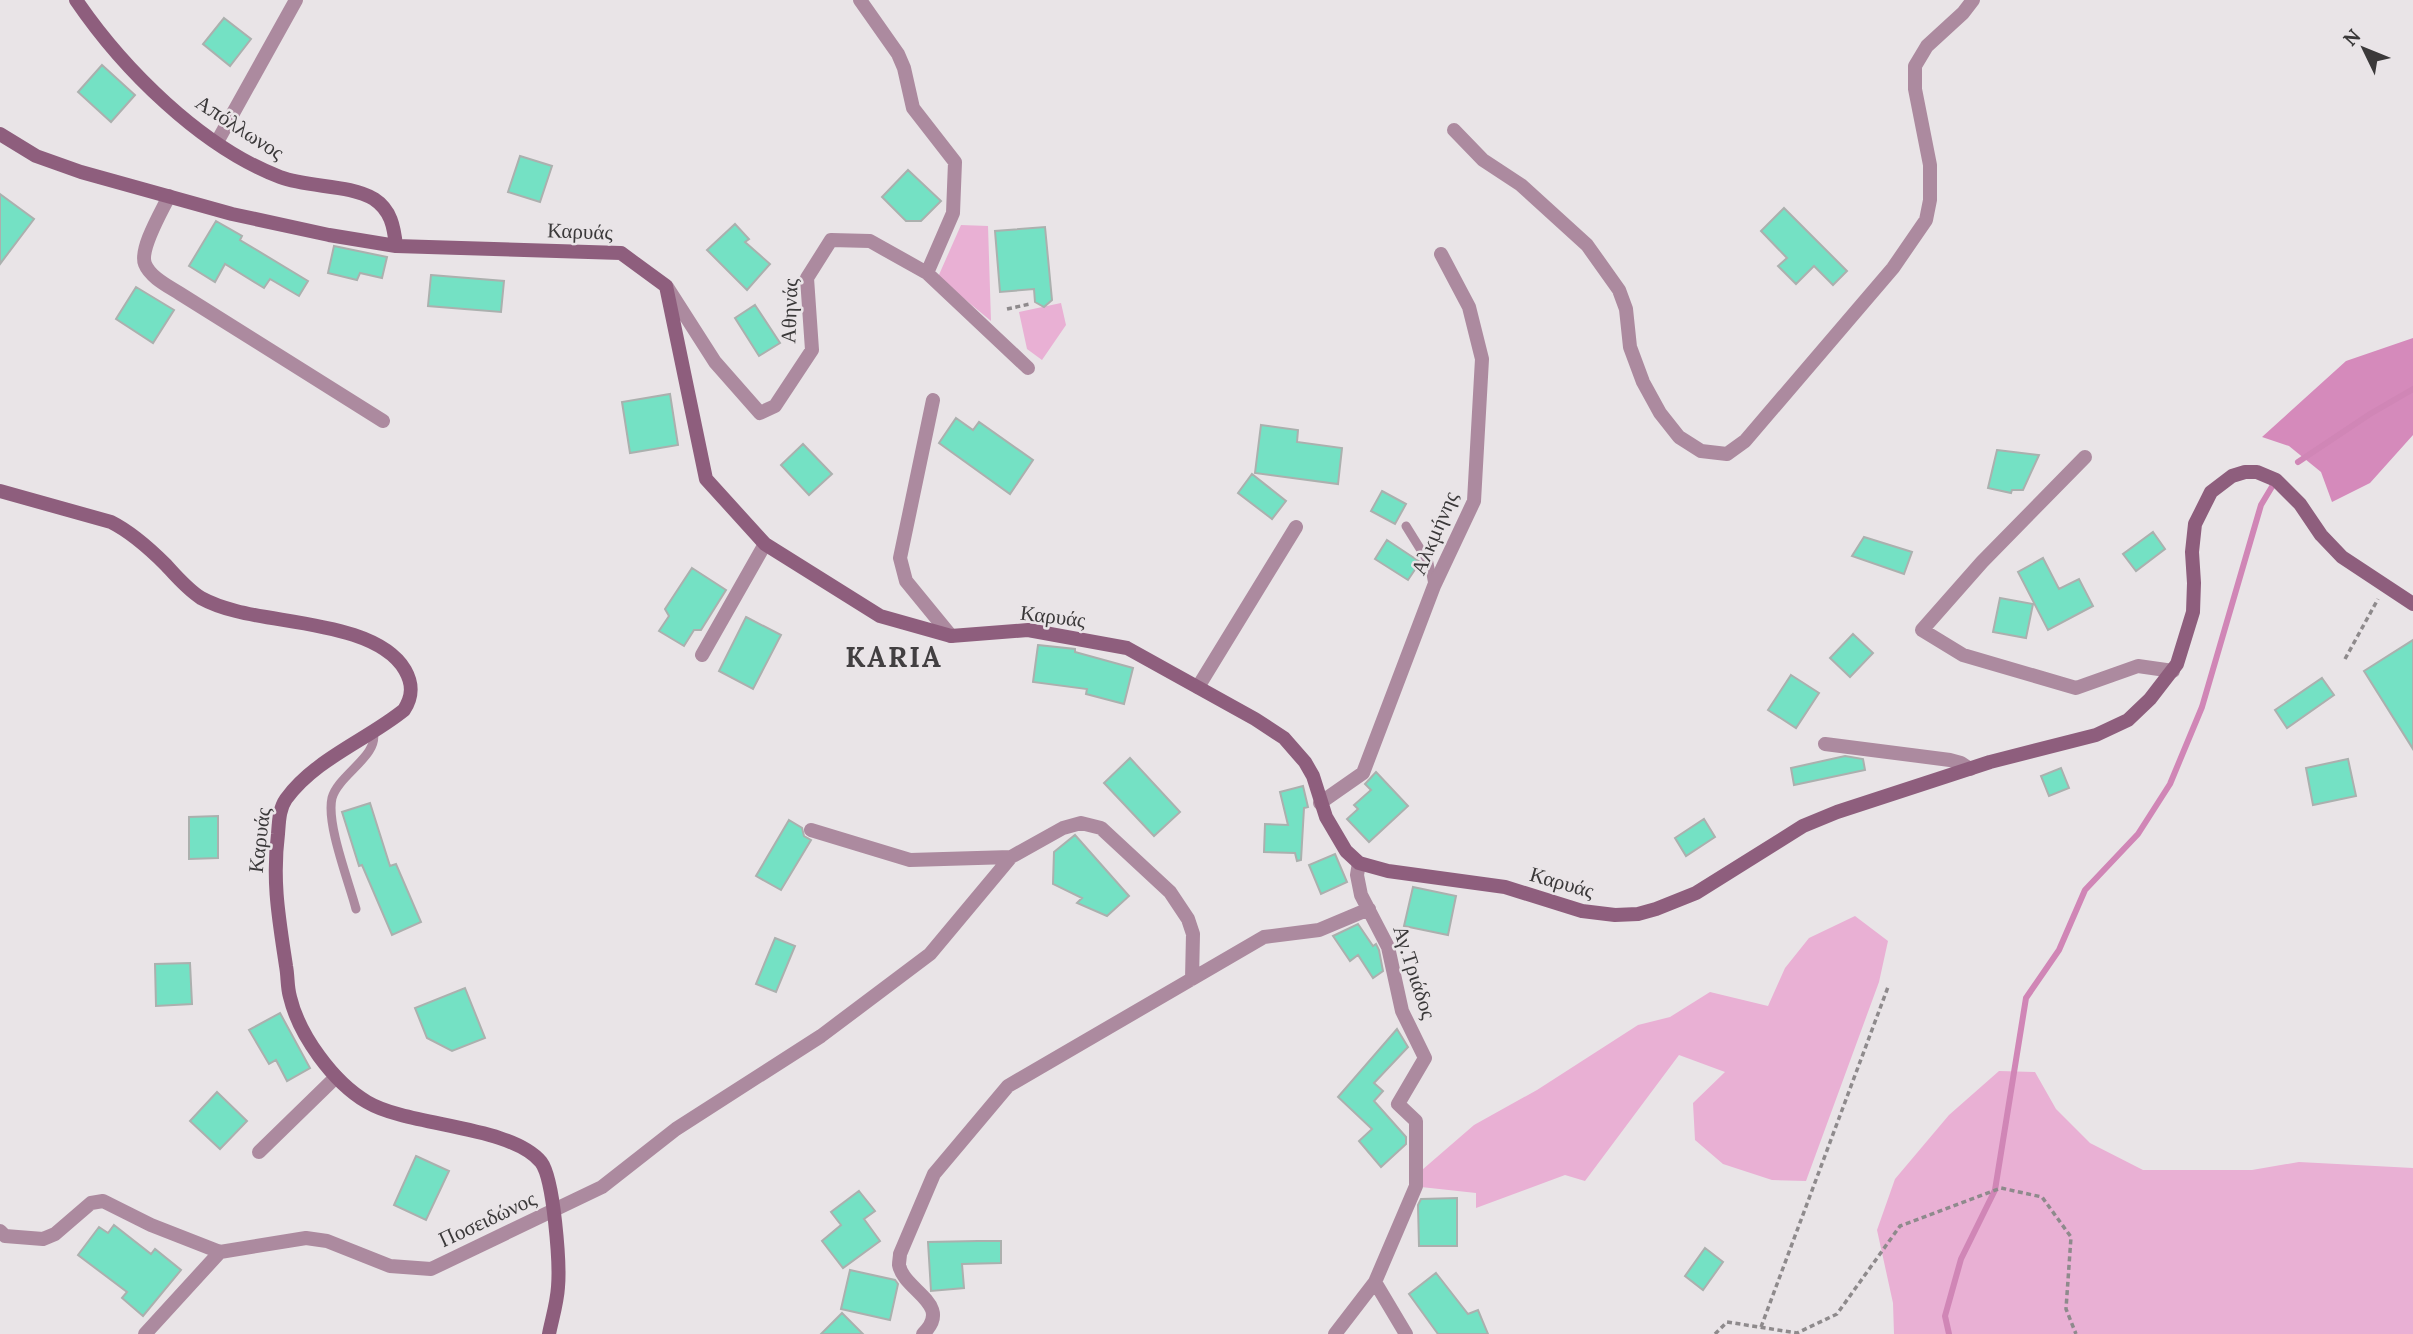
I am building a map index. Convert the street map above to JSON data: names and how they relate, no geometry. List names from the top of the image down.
{
  "streets": {
    "street": [
      "Απόλλωνος",
      "Καρυάς",
      "Αθηνάς",
      "Αλκμήνης",
      "Αγ.Τριάδος",
      "Ποσειδώνος"
    ]
  },
  "crossings": [
    ["Απόλλωνος", "Καρυάς"],
    ["Καρυάς", "Αθηνάς"],
    ["Καρυάς", "Αλκμήνης"],
    ["Καρυάς", "Αγ.Τριάδος"],
    ["Καρυάς", "Ποσειδώνος"]
  ],
  "districts": ["KARIA"],
  "north": "top left"
}
